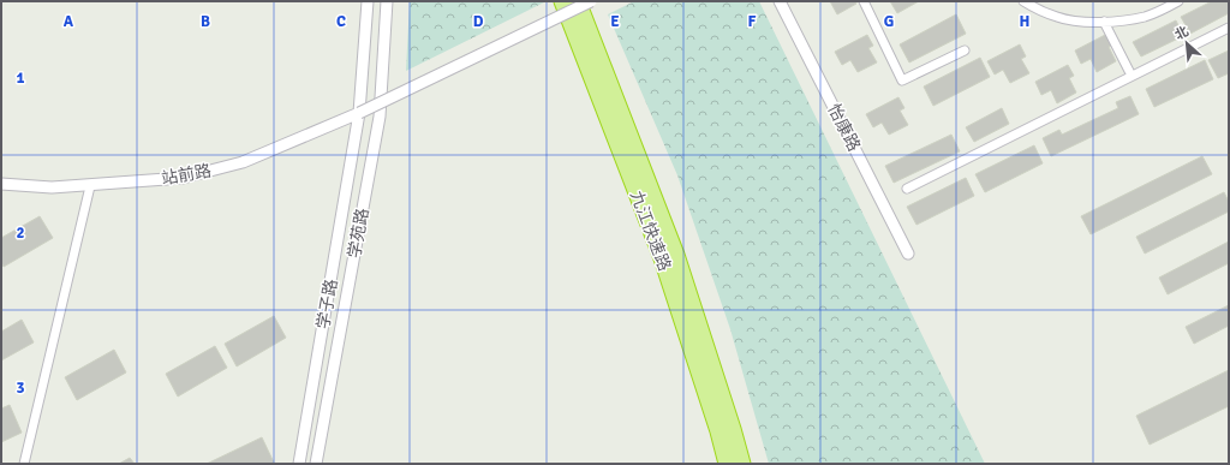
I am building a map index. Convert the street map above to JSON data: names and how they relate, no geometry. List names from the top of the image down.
{
  "streets": {
    "highway": ["九江快速路"],
    "street": [
      "怡康路",
      "站前路",
      "学苑路",
      "学子路"
    ]
  },
  "crossings": [
    ["站前路", "学子路"]
  ],
  "north": "top left",
  "grid": {
    "columns": [
      "A",
      "B",
      "C",
      "D",
      "E",
      "F",
      "G",
      "H"
    ],
    "rows": ["1", "2", "3"]
  }
}
